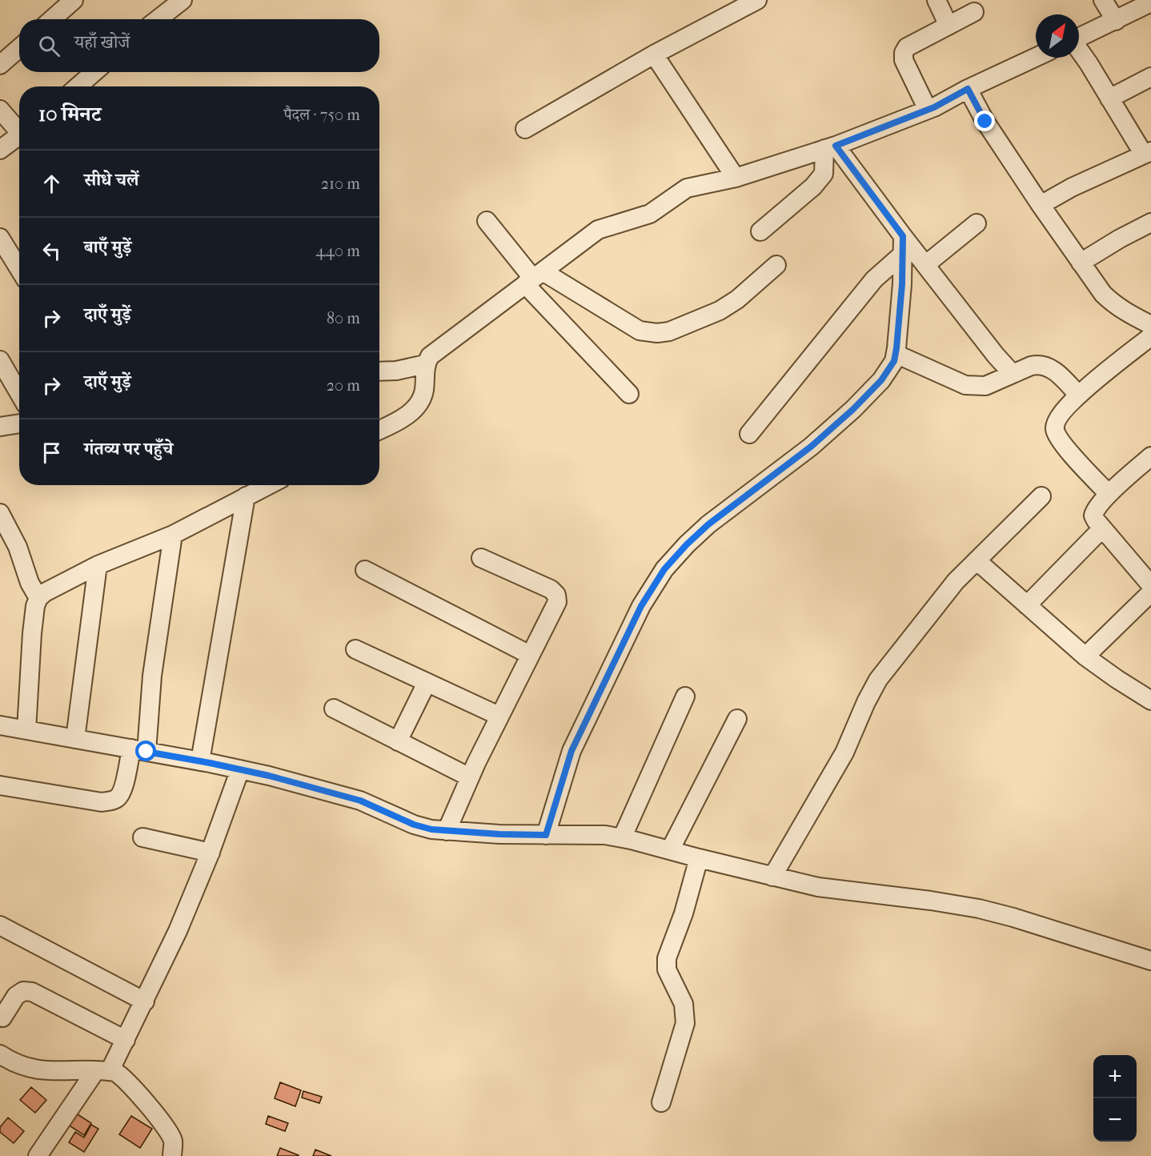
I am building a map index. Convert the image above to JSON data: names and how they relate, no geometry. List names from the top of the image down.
{
  "north": "top right",
  "page": {
    "search": "यहाँ खोजें",
    "heading": ["10 मिनट", "पैदल · 750 m"],
    "list": [
      ["सीधे चलें", "210 m"],
      ["बाएँ मुड़ें", "440 m"],
      ["दाएँ मुड़ें", "80 m"],
      ["दाएँ मुड़ें", "20 m"],
      "गंतव्य पर पहुँचे"
    ],
    "map_buttons": ["+", "−"]
  }
}
